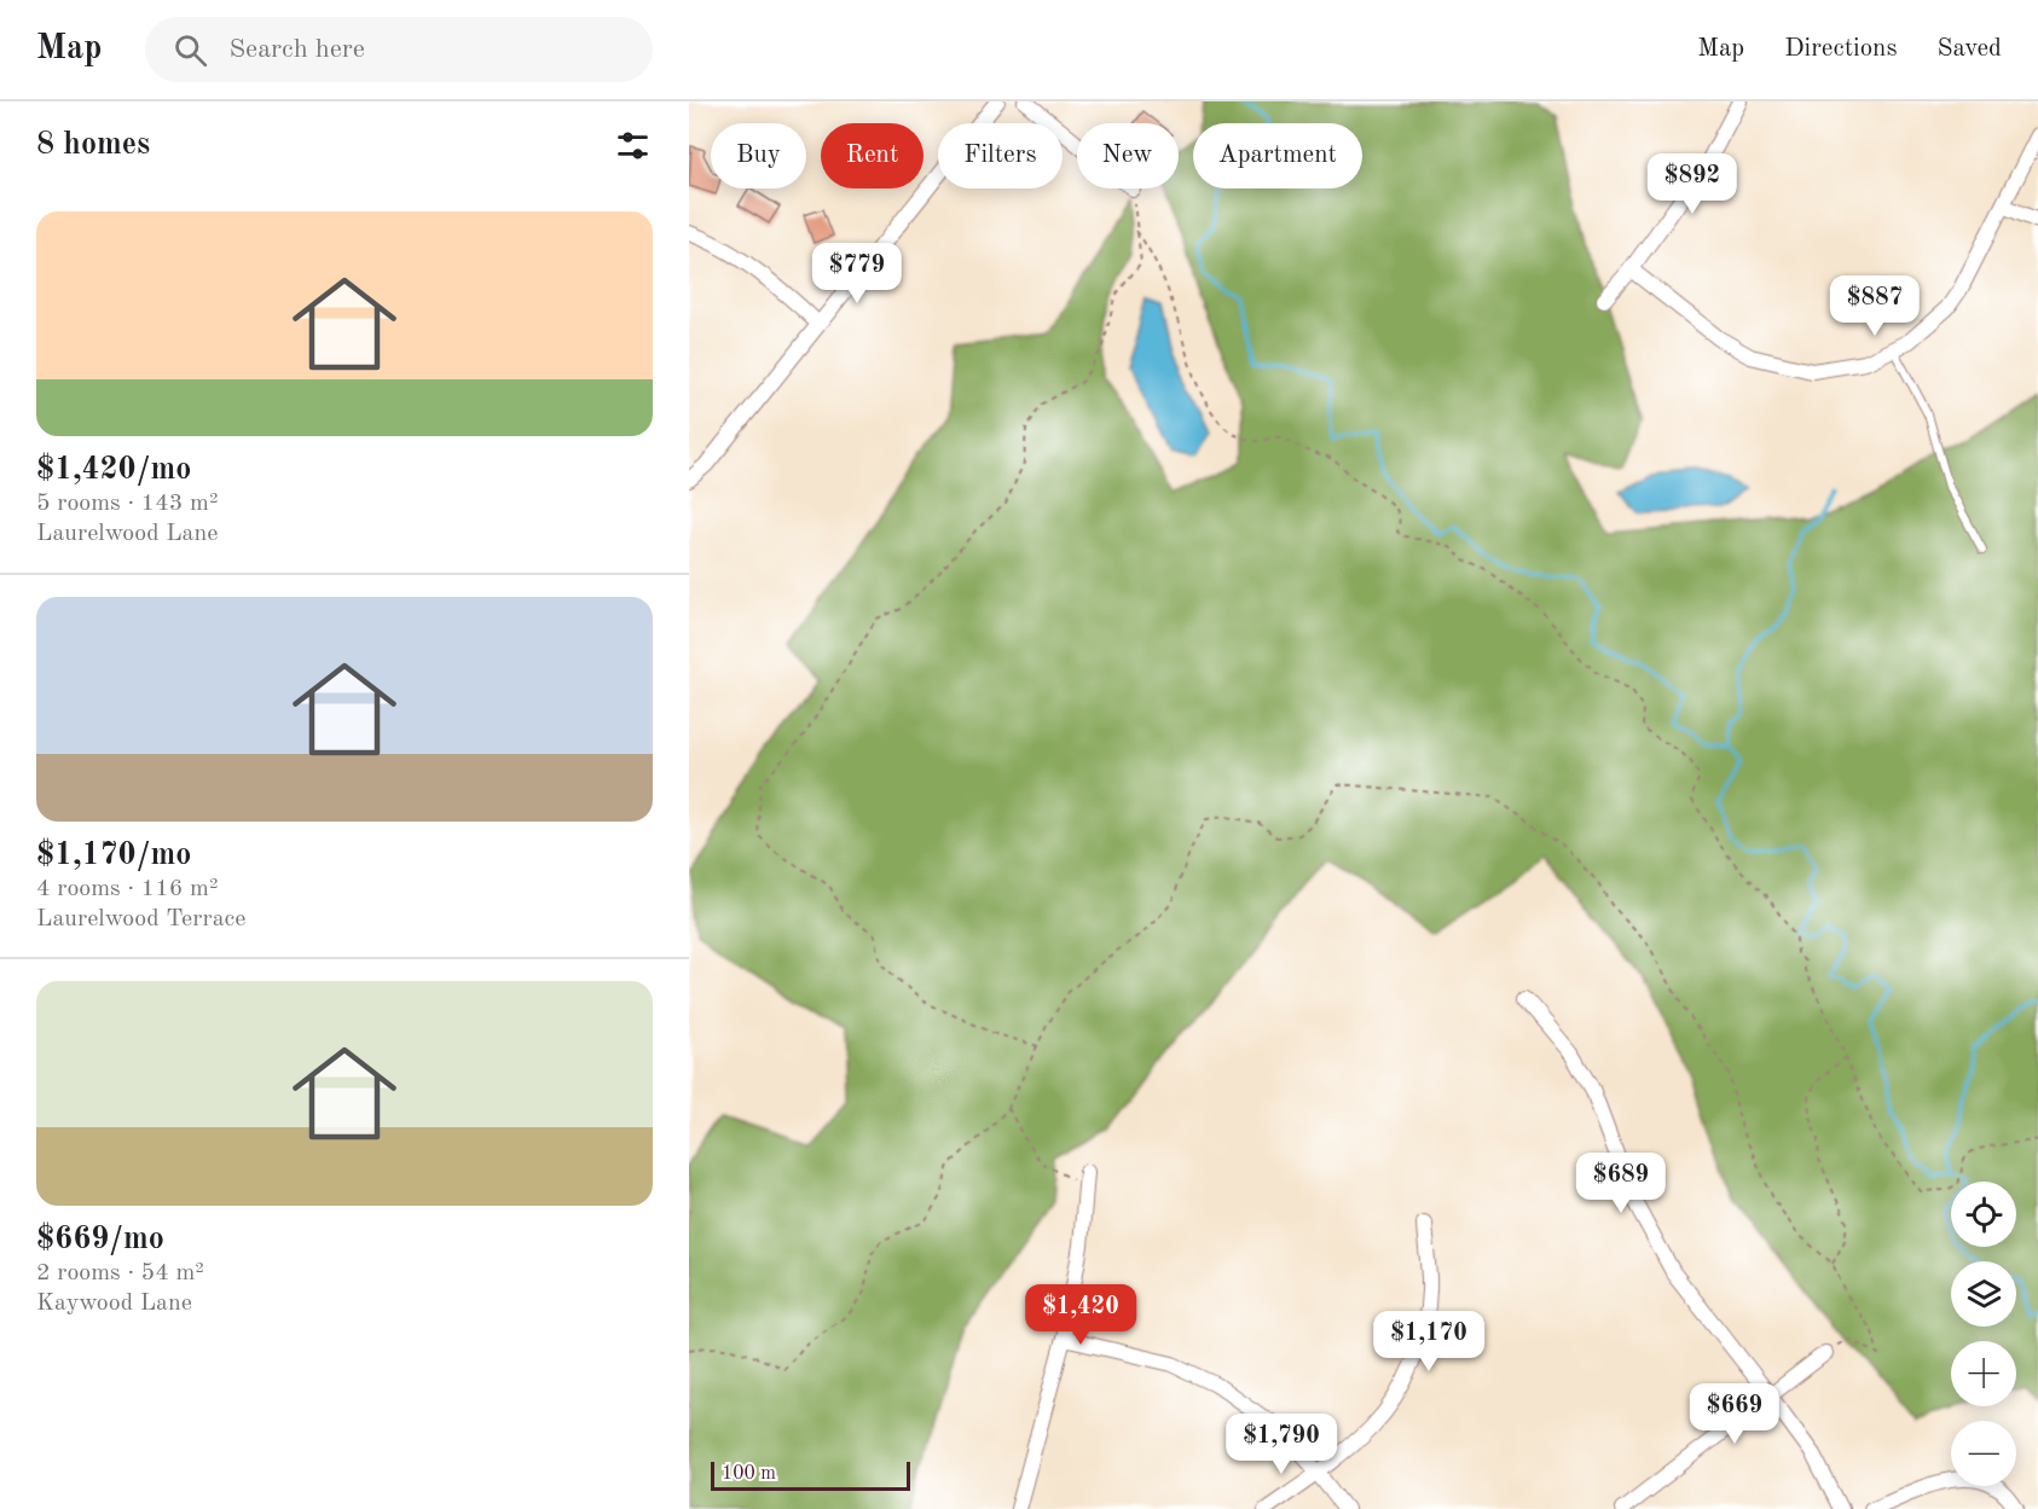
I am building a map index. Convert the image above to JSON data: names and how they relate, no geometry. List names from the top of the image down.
{
  "scale_bar": "100 m",
  "page": {
    "header": "Map",
    "search": "Search here",
    "nav": ["Map", "Directions", "Saved"],
    "heading": "8 homes",
    "chip": [
      "Buy",
      "Rent",
      "Filters",
      "New",
      "Apartment"
    ],
    "price": [
      "$892",
      "$779",
      "$887",
      "$689",
      "$1,420",
      "$1,170",
      "$669",
      "$1,790"
    ],
    "list": [
      {
        "name": "$1,420/mo",
        "note": "5 rooms · 143 m² · Laurelwood Lane"
      },
      {
        "name": "$1,170/mo",
        "note": "4 rooms · 116 m² · Laurelwood Terrace"
      },
      {
        "name": "$669/mo",
        "note": "2 rooms · 54 m² · Kaywood Lane"
      }
    ],
    "map_buttons": ["+", "−"],
    "scale": "100 m"
  }
}
